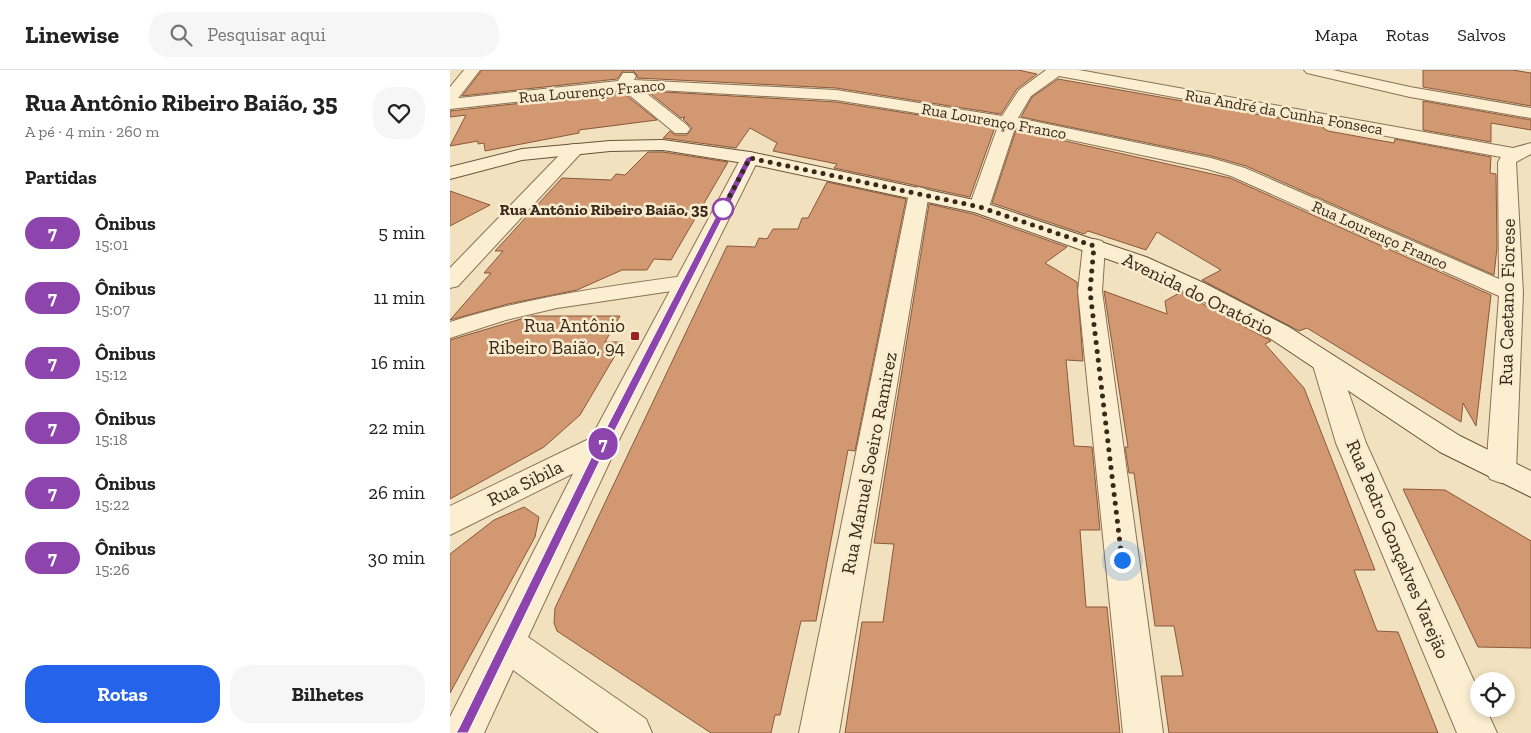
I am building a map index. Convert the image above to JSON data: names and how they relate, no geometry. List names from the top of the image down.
{
  "streets": {
    "street": [
      "Rua Lourenço Franco",
      "Rua André da Cunha Fonseca",
      "Avenida do Oratório",
      "Rua Caetano Fiorese",
      "Rua Manuel Soeiro Ramirez",
      "Rua Sibila",
      "Rua Pedro Gonçalves Varejão"
    ]
  },
  "crossings": [
    ["Rua Lourenço Franco", "Rua Caetano Fiorese"],
    ["Rua André da Cunha Fonseca", "Rua Caetano Fiorese"],
    ["Avenida do Oratório", "Rua Caetano Fiorese"],
    ["Avenida do Oratório", "Rua Manuel Soeiro Ramirez"],
    ["Avenida do Oratório", "Rua Pedro Gonçalves Varejão"]
  ],
  "places": {
    "other": ["Rua Antônio Ribeiro Baião, 35"],
    "transit": ["Rua Antônio Ribeiro Baião, 94"]
  },
  "lines": ["bus line 7"],
  "page": {
    "header": "Linewise",
    "search": "Pesquisar aqui",
    "nav": ["Mapa", "Rotas", "Salvos"],
    "heading": [
      ["Rua Antônio Ribeiro Baião, 35", "A pé · 4 min · 260 m"],
      "Partidas"
    ],
    "on_map": "7",
    "list": [
      {
        "mark": "7",
        "name": "Ônibus",
        "note": "15:01",
        "value": "5 min"
      },
      {
        "mark": "7",
        "name": "Ônibus",
        "note": "15:07",
        "value": "11 min"
      },
      {
        "mark": "7",
        "name": "Ônibus",
        "note": "15:12",
        "value": "16 min"
      },
      {
        "mark": "7",
        "name": "Ônibus",
        "note": "15:18",
        "value": "22 min"
      },
      {
        "mark": "7",
        "name": "Ônibus",
        "note": "15:22",
        "value": "26 min"
      },
      {
        "mark": "7",
        "name": "Ônibus",
        "note": "15:26",
        "value": "30 min"
      }
    ],
    "buttons": ["Rotas", "Bilhetes"]
  }
}
